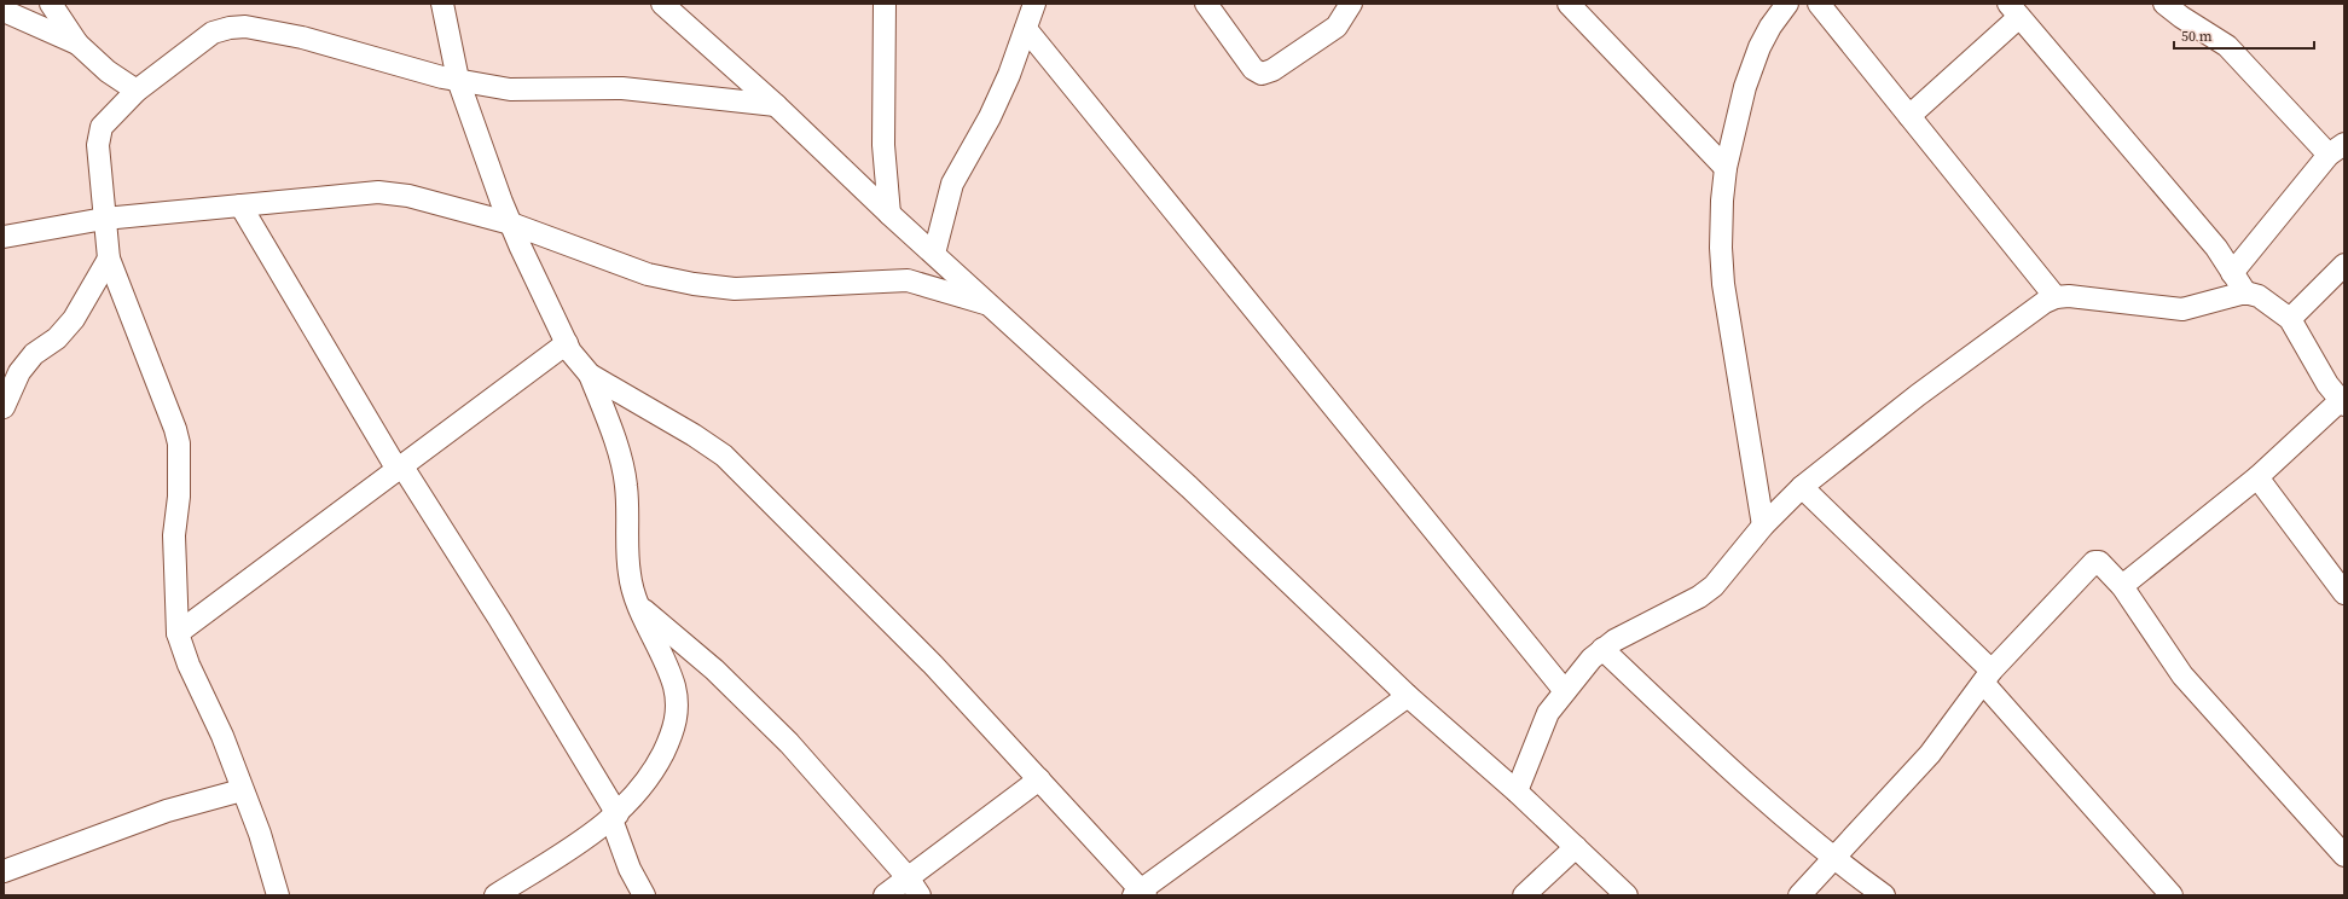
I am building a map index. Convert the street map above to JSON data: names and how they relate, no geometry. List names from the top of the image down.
{
  "scale_bar": "50 m"
}
